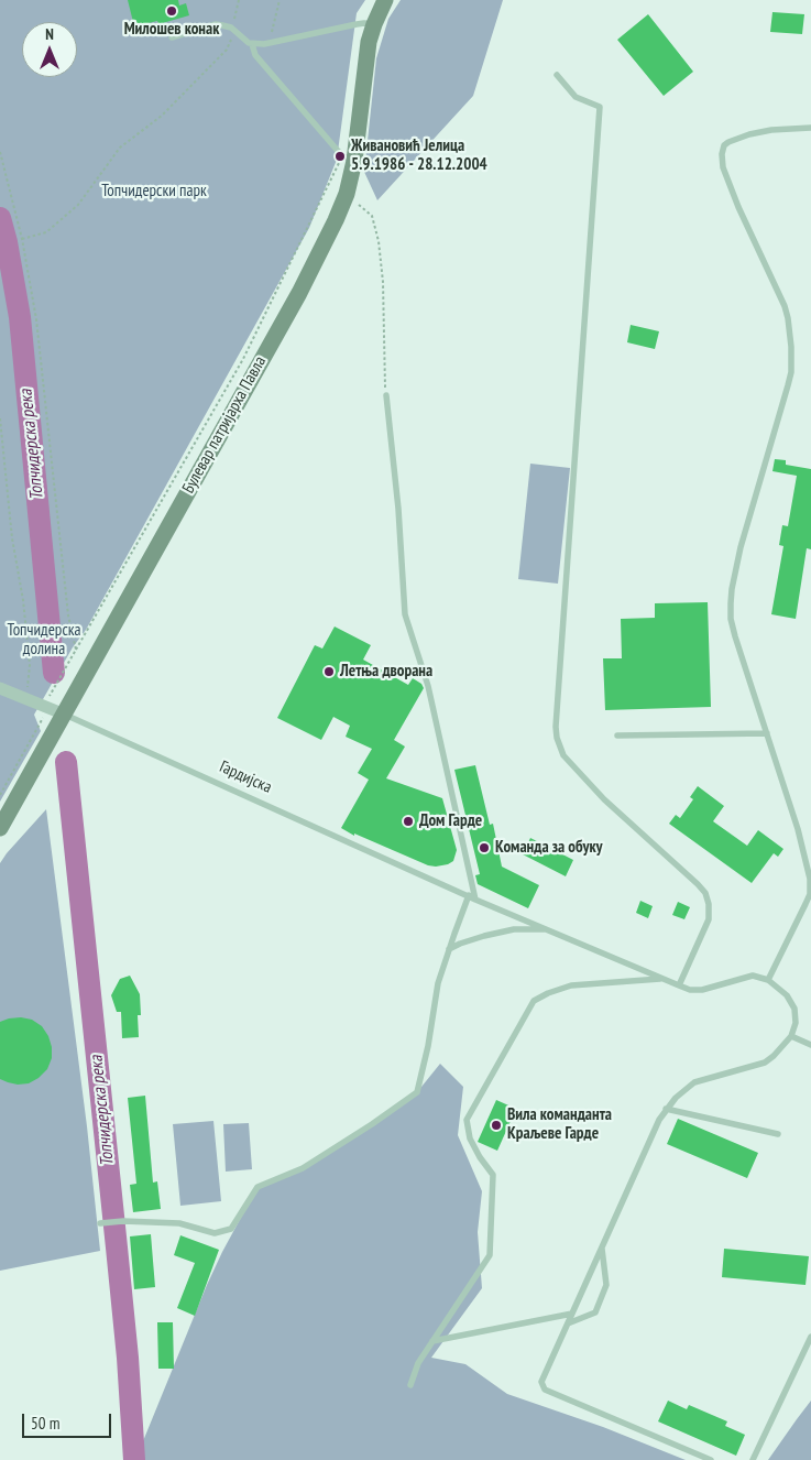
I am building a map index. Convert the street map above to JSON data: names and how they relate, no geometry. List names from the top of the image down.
{
  "streets": {
    "main road": ["Булевар патријарха Павла"],
    "street": ["Гардијска"]
  },
  "crossings": [
    ["Булевар патријарха Павла", "Гардијска"]
  ],
  "water": ["Топчидерска река"],
  "parks": ["Топчидерски парк", "Топчидерска долина"],
  "places": [
    "Милошев конак",
    "Живановић Јелица 5.9.1986 - 28.12.2004",
    "Летња дворана",
    "Дом Гарде",
    "Команда за обуку",
    "Вила команданта Краљеве Гарде"
  ],
  "scale_bar": "50 m",
  "north": "top"
}
